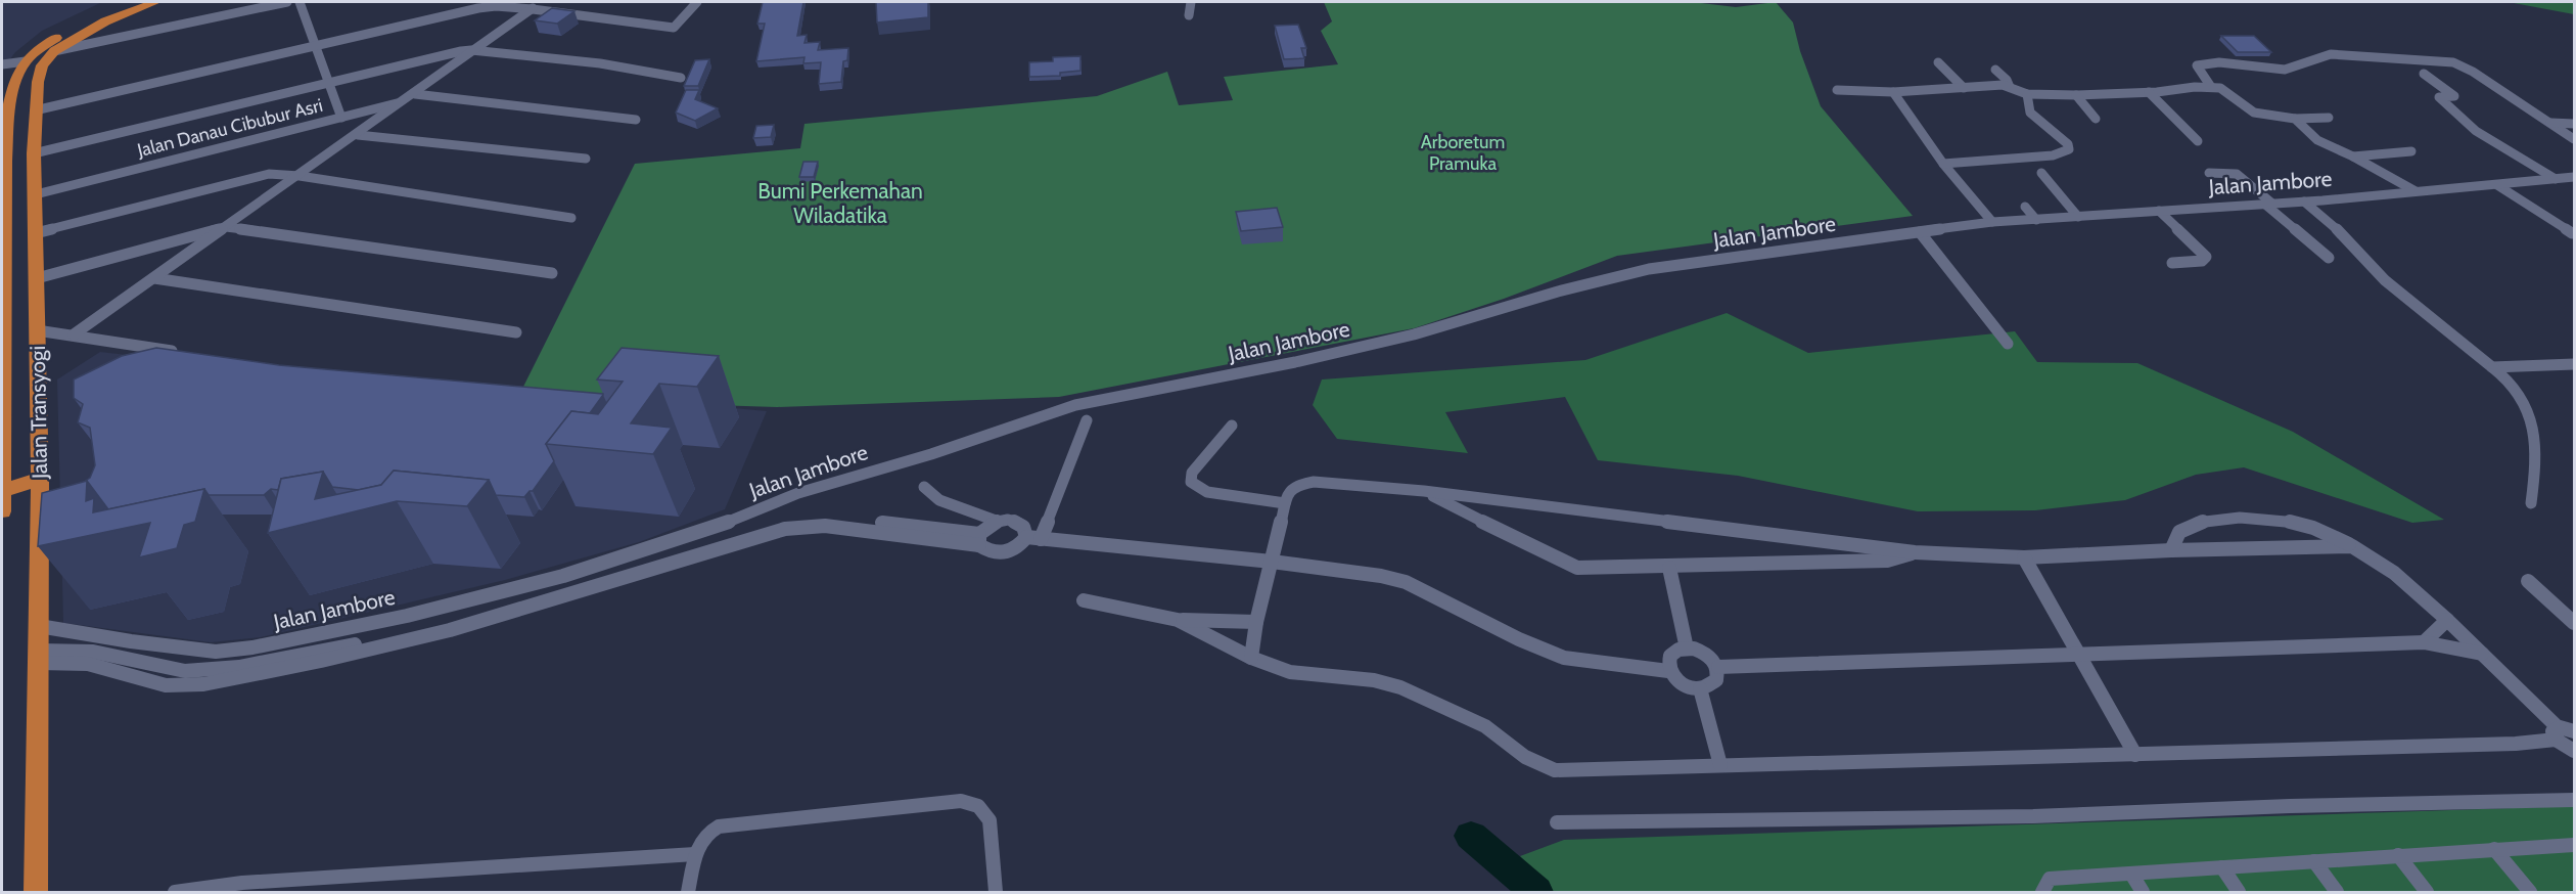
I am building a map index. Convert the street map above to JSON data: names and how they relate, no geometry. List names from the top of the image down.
{
  "streets": {
    "highway": ["Jalan Transyogi"],
    "street": ["Jalan Danau Cibubur Asri", "Jalan Jambore"]
  },
  "crossings": [
    ["Jalan Danau Cibubur Asri", "Jalan Transyogi"],
    ["Jalan Jambore", "Jalan Transyogi"]
  ],
  "parks": ["Arboretum Pramuka", "Bumi Perkemahan Wiladatika"]
}
